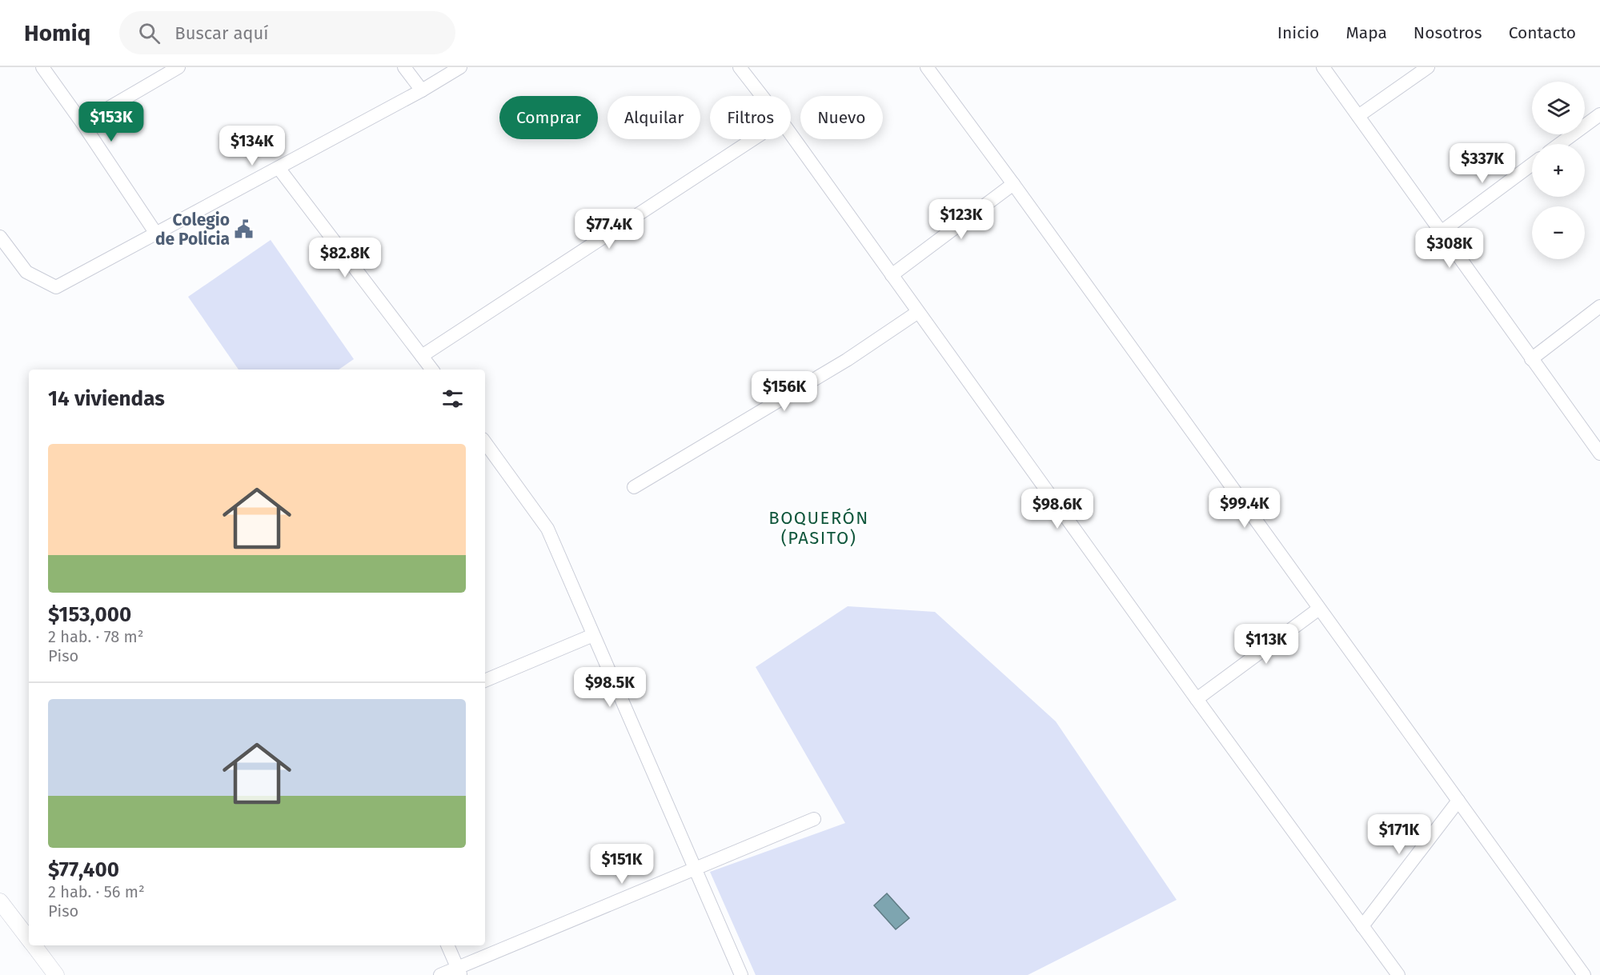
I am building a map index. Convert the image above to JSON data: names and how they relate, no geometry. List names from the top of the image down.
{
  "districts": ["BOQUERÓN (PASITO)"],
  "places": {
    "public building": ["Colegio de Policia"]
  },
  "page": {
    "header": "Homiq",
    "search": "Buscar aquí",
    "nav": [
      "Inicio",
      "Mapa",
      "Nosotros",
      "Contacto"
    ],
    "map_buttons": ["+", "−"],
    "chip": [
      "Comprar",
      "Alquilar",
      "Filtros",
      "Nuevo"
    ],
    "price": [
      "$153K",
      "$134K",
      "$337K",
      "$123K",
      "$77.4K",
      "$308K",
      "$82.8K",
      "$156K",
      "$99.4K",
      "$98.6K",
      "$113K",
      "$98.5K",
      "$171K",
      "$151K"
    ],
    "heading": "14 viviendas",
    "list": [
      {
        "name": "$153,000",
        "note": "2 hab. · 78 m² · Piso"
      },
      {
        "name": "$77,400",
        "note": "2 hab. · 56 m² · Piso"
      }
    ]
  }
}
